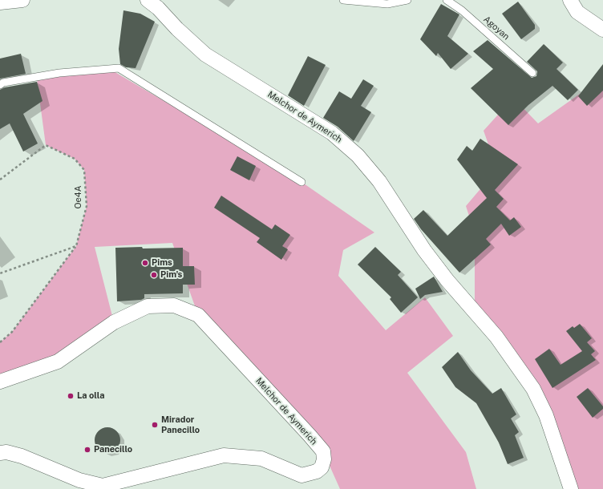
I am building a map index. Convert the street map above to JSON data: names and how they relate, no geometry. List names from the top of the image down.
{
  "streets": {
    "street": ["Melchor de Aymerich"],
    "lane": ["Agoyan"],
    "path": ["Oe4A"]
  },
  "places": [
    "Pims",
    "Pim's",
    "La olla",
    "Mirador Panecillo",
    "Panecillo"
  ]
}
